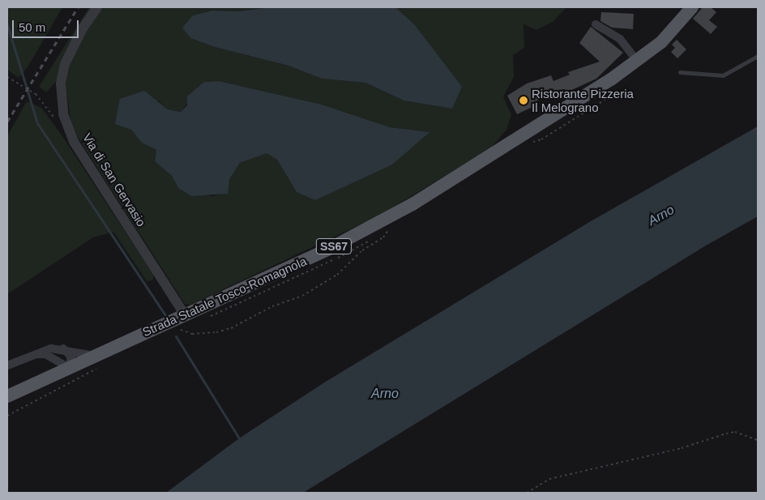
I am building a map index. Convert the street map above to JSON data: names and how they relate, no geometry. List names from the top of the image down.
{
  "streets": {
    "main road": ["SS67", "Strada Statale Tosco-Romagnola"],
    "street": ["Via di San Gervasio"]
  },
  "crossings": [
    ["Via di San Gervasio", "Strada Statale Tosco-Romagnola"]
  ],
  "water": ["Arno"],
  "places": ["Ristorante Pizzeria Il Melograno"],
  "scale_bar": "50 m"
}
